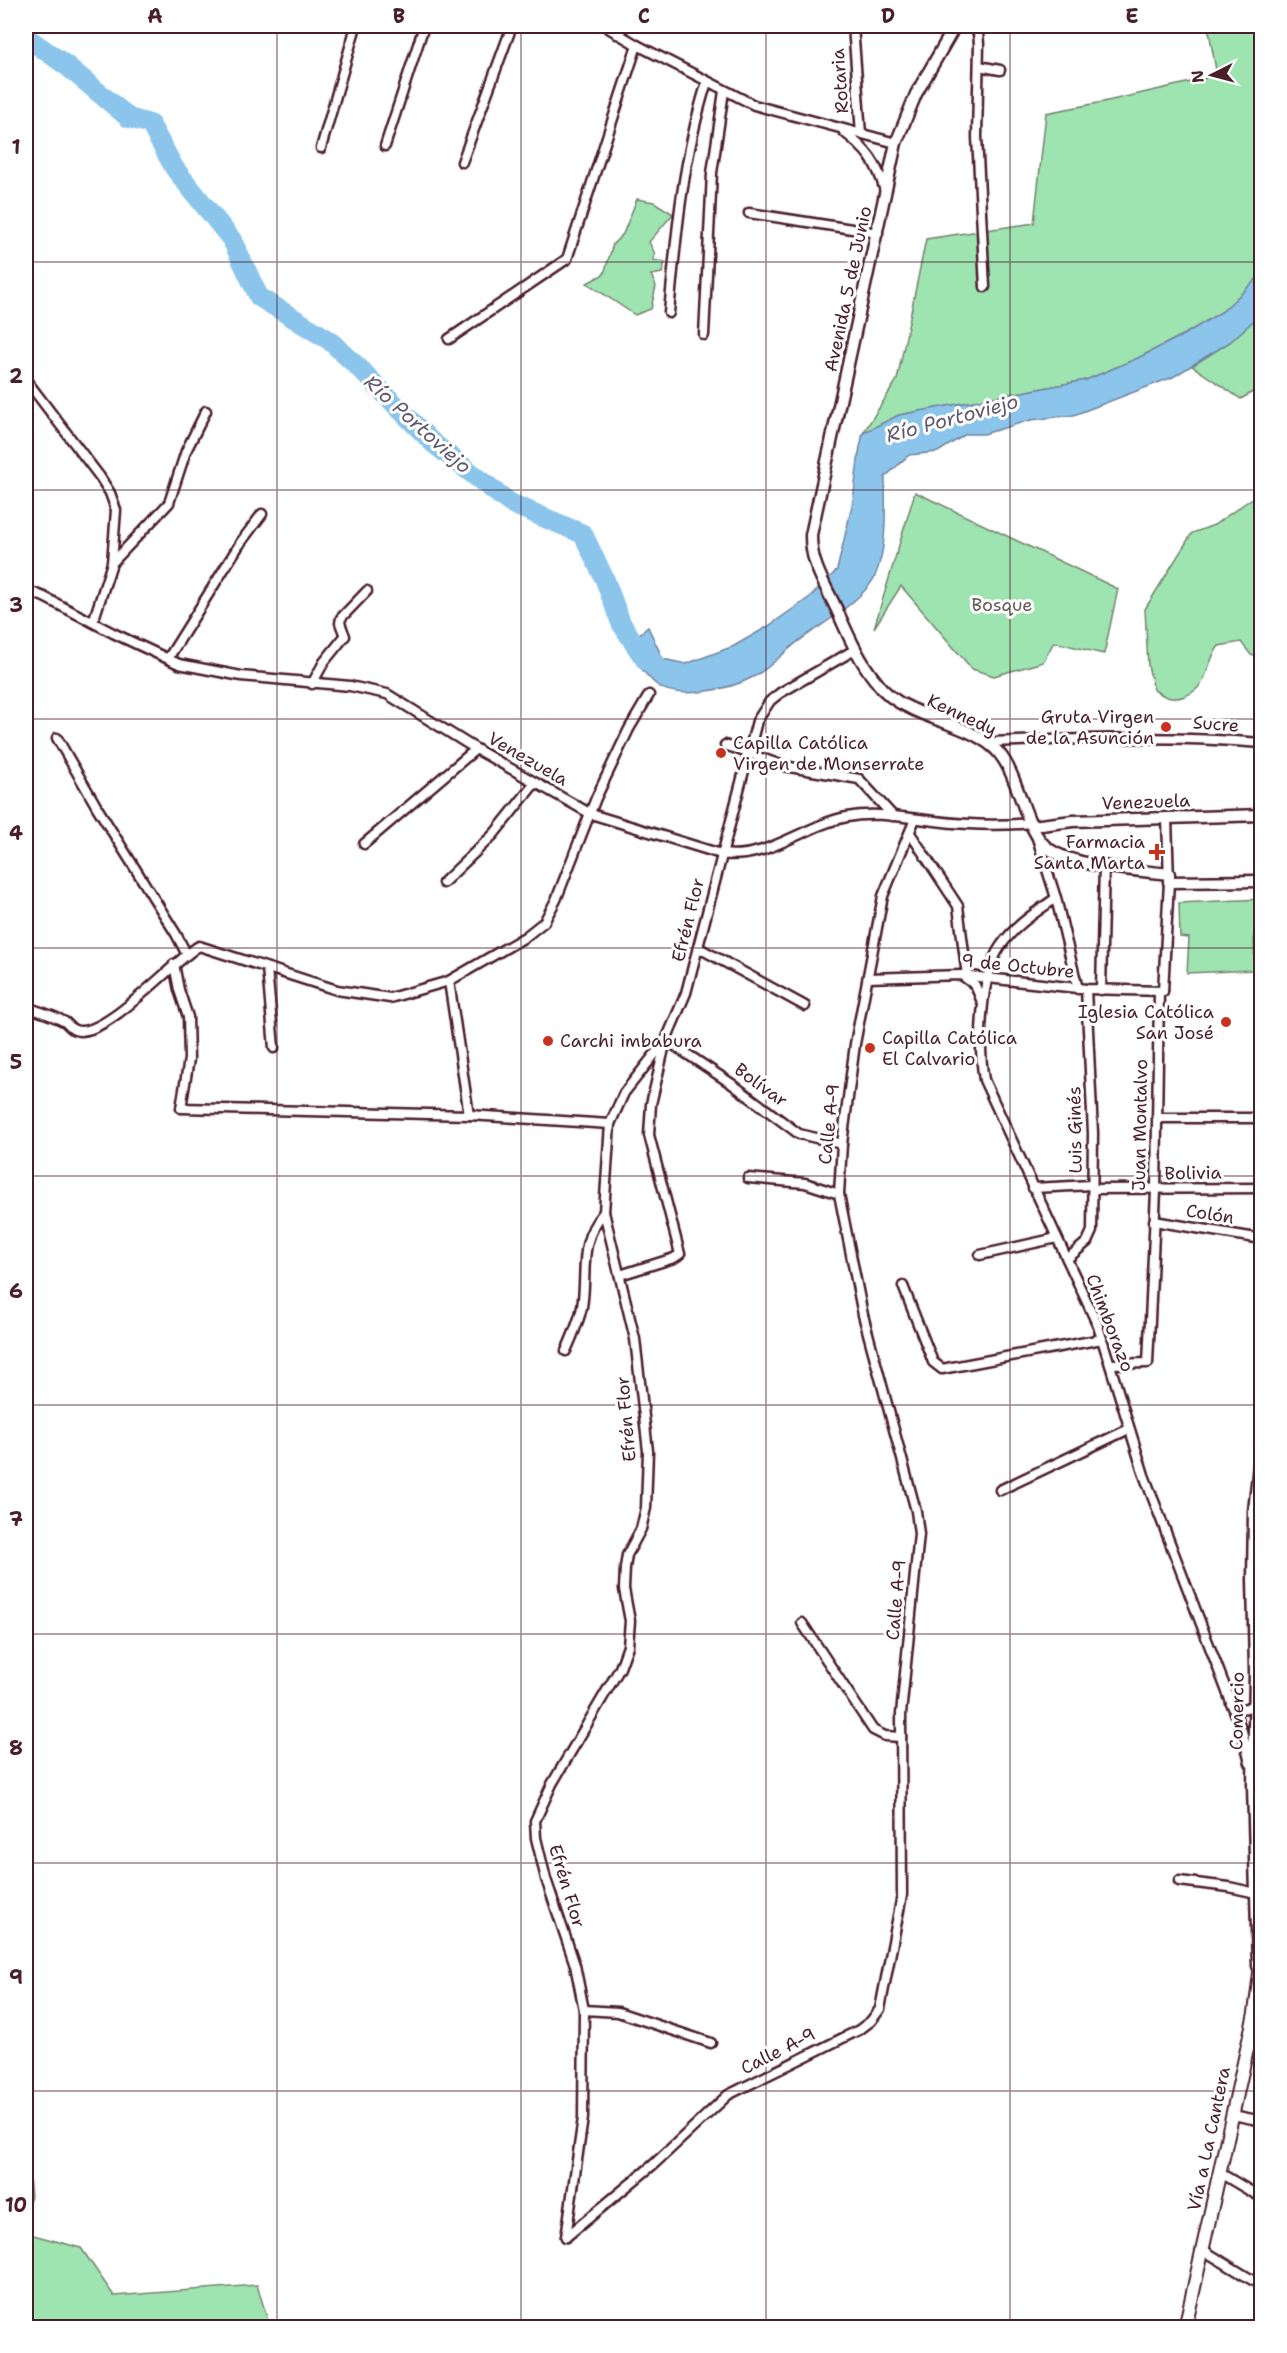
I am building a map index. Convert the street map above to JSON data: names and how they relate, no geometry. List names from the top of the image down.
{
  "streets": {
    "main road": ["Vía a La Cantera"],
    "street": [
      "Rotaria",
      "Avenida 5 de Junio",
      "Kennedy",
      "Sucre",
      "Venezuela",
      "Efrén Flor",
      "9 de Octubre",
      "Bolívar",
      "Calle A-9",
      "Juan Montalvo",
      "Luis Ginés",
      "Bolivia",
      "Colón",
      "Chimborazo",
      "Comercio"
    ]
  },
  "crossings": [
    ["Avenida 5 de Junio", "Kennedy"],
    ["Avenida 5 de Junio", "Efrén Flor"],
    ["Kennedy", "Sucre"],
    ["Kennedy", "Venezuela"],
    ["Kennedy", "Efrén Flor"],
    ["Kennedy", "Luis Ginés"],
    ["Venezuela", "Efrén Flor"],
    ["Venezuela", "Calle A-9"],
    ["Venezuela", "Juan Montalvo"],
    ["Venezuela", "Luis Ginés"],
    ["Efrén Flor", "Bolívar"],
    ["Efrén Flor", "Calle A-9"],
    ["9 de Octubre", "Calle A-9"],
    ["9 de Octubre", "Juan Montalvo"],
    ["9 de Octubre", "Luis Ginés"],
    ["9 de Octubre", "Chimborazo"],
    ["Bolívar", "Calle A-9"],
    ["Juan Montalvo", "Bolivia"],
    ["Juan Montalvo", "Colón"],
    ["Juan Montalvo", "Chimborazo"],
    ["Luis Ginés", "Bolivia"],
    ["Luis Ginés", "Chimborazo"],
    ["Bolivia", "Chimborazo"],
    ["Chimborazo", "Comercio"],
    ["Comercio", "Vía a La Cantera"]
  ],
  "water": ["Río Portoviejo"],
  "parks": ["Bosque"],
  "places": {
    "other": [
      "Gruta Virgen de la Asunción",
      "Capilla Católica Virgen de Monserrate",
      "Iglesia Católica San José",
      "Carchi imbabura",
      "Capilla Católica El Calvario"
    ],
    "health": ["Farmacia Santa Marta"]
  },
  "north": "left",
  "grid": {
    "columns": [
      "A",
      "B",
      "C",
      "D",
      "E"
    ],
    "rows": [
      "1",
      "2",
      "3",
      "4",
      "5",
      "6",
      "7",
      "8",
      "9",
      "10"
    ]
  }
}
